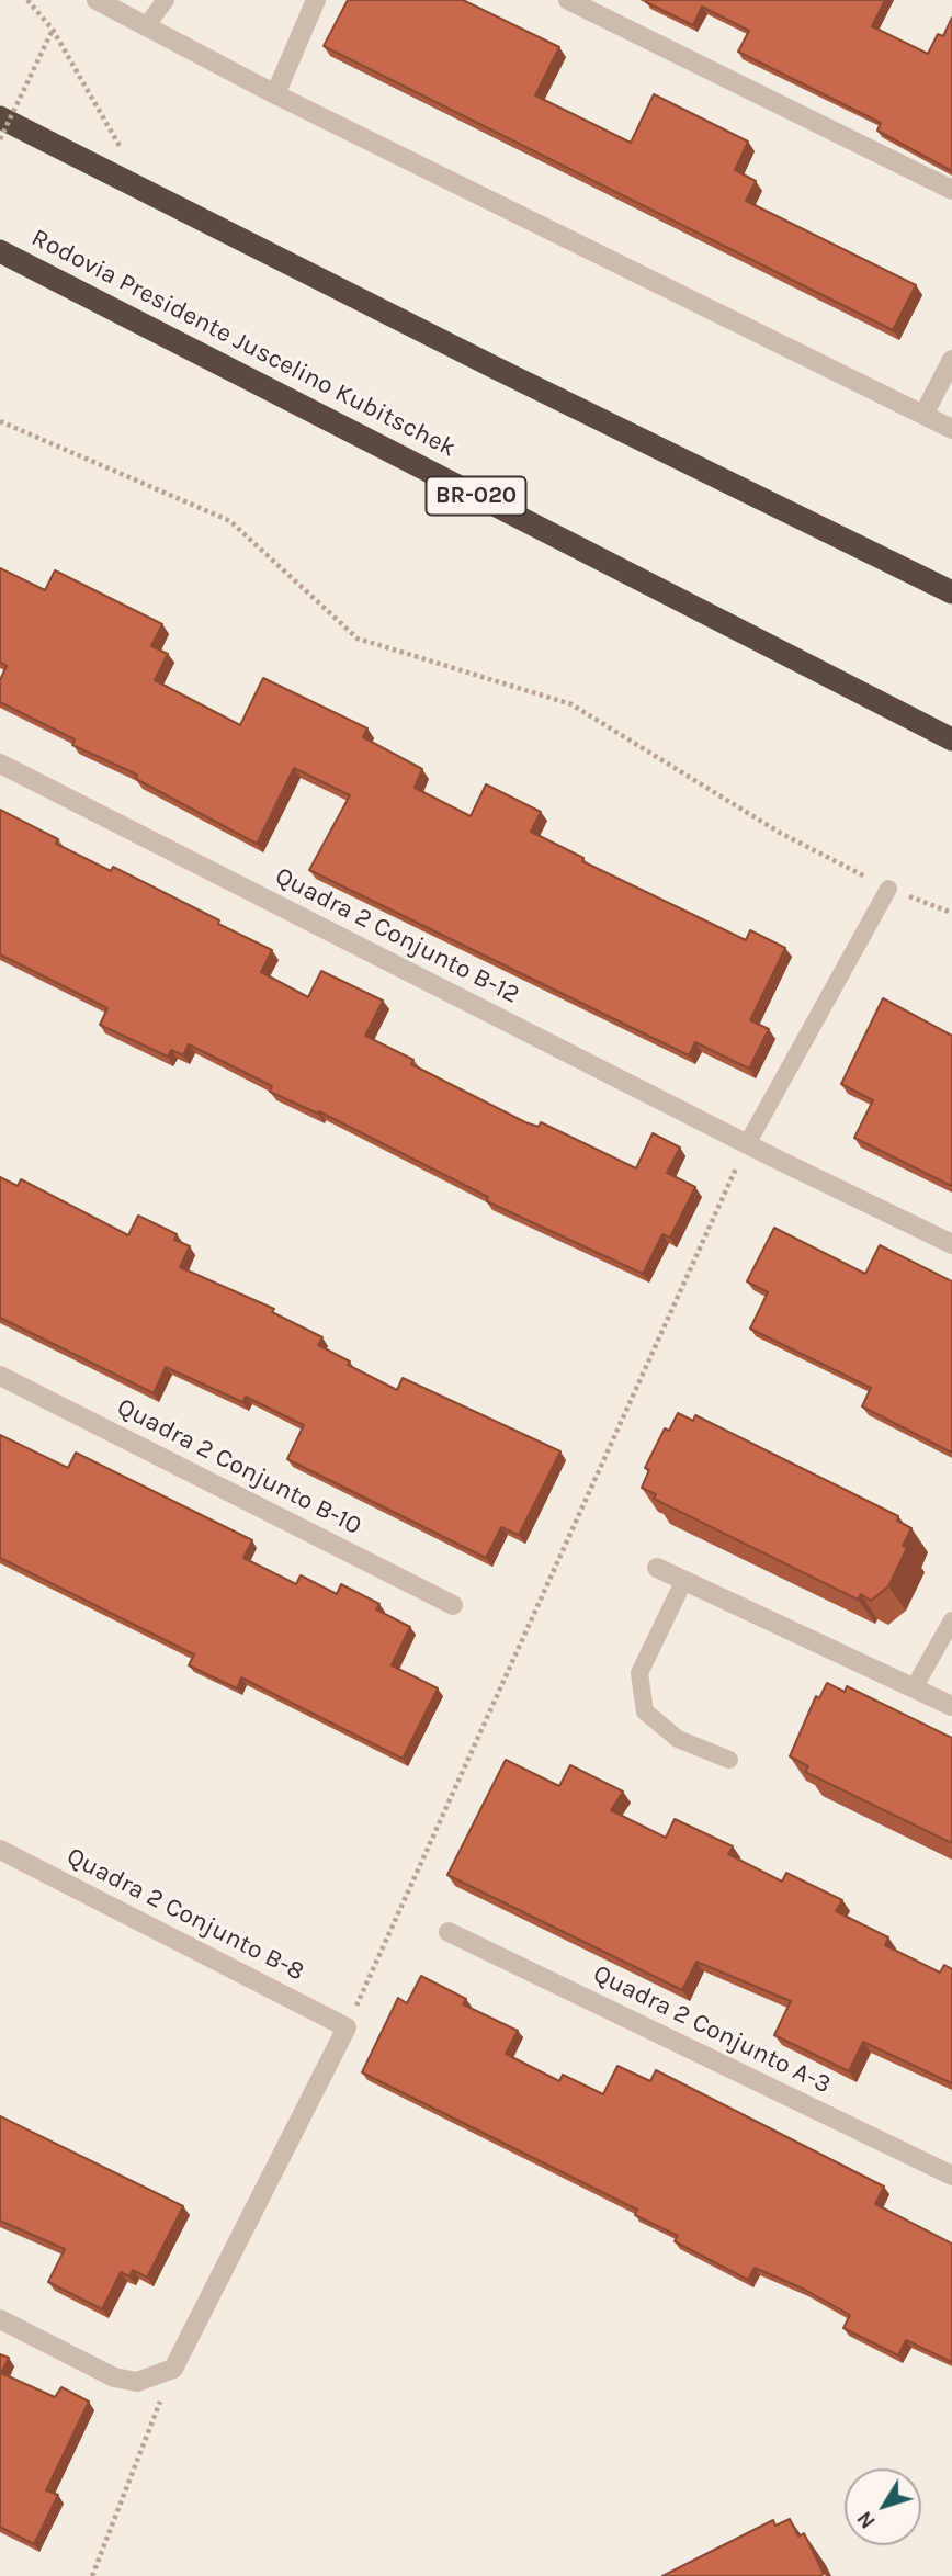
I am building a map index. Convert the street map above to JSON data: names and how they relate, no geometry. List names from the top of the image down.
{
  "streets": {
    "highway": ["Rodovia Presidente Juscelino Kubitschek", "BR-020"],
    "street": [
      "Quadra 2 Conjunto B-12",
      "Quadra 2 Conjunto B-10",
      "Quadra 2 Conjunto B-8",
      "Quadra 2 Conjunto A-3"
    ]
  },
  "north": "bottom left"
}
